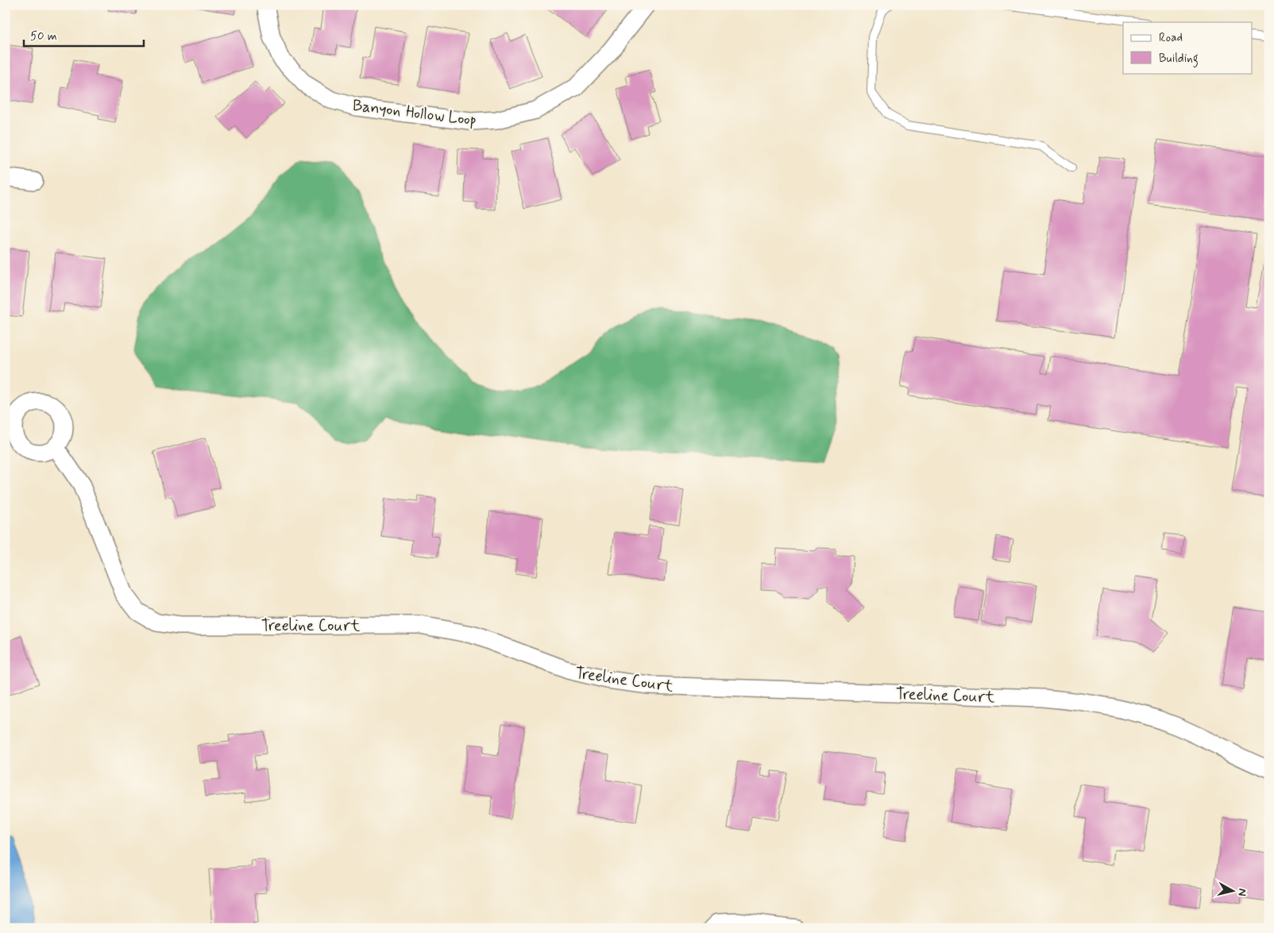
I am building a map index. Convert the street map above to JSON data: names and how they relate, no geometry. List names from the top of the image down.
{
  "streets": {
    "street": ["Banyon Hollow Loop", "Treeline Court"]
  },
  "legend": ["Road", "Building"],
  "scale_bar": "50 m",
  "north": "right"
}
